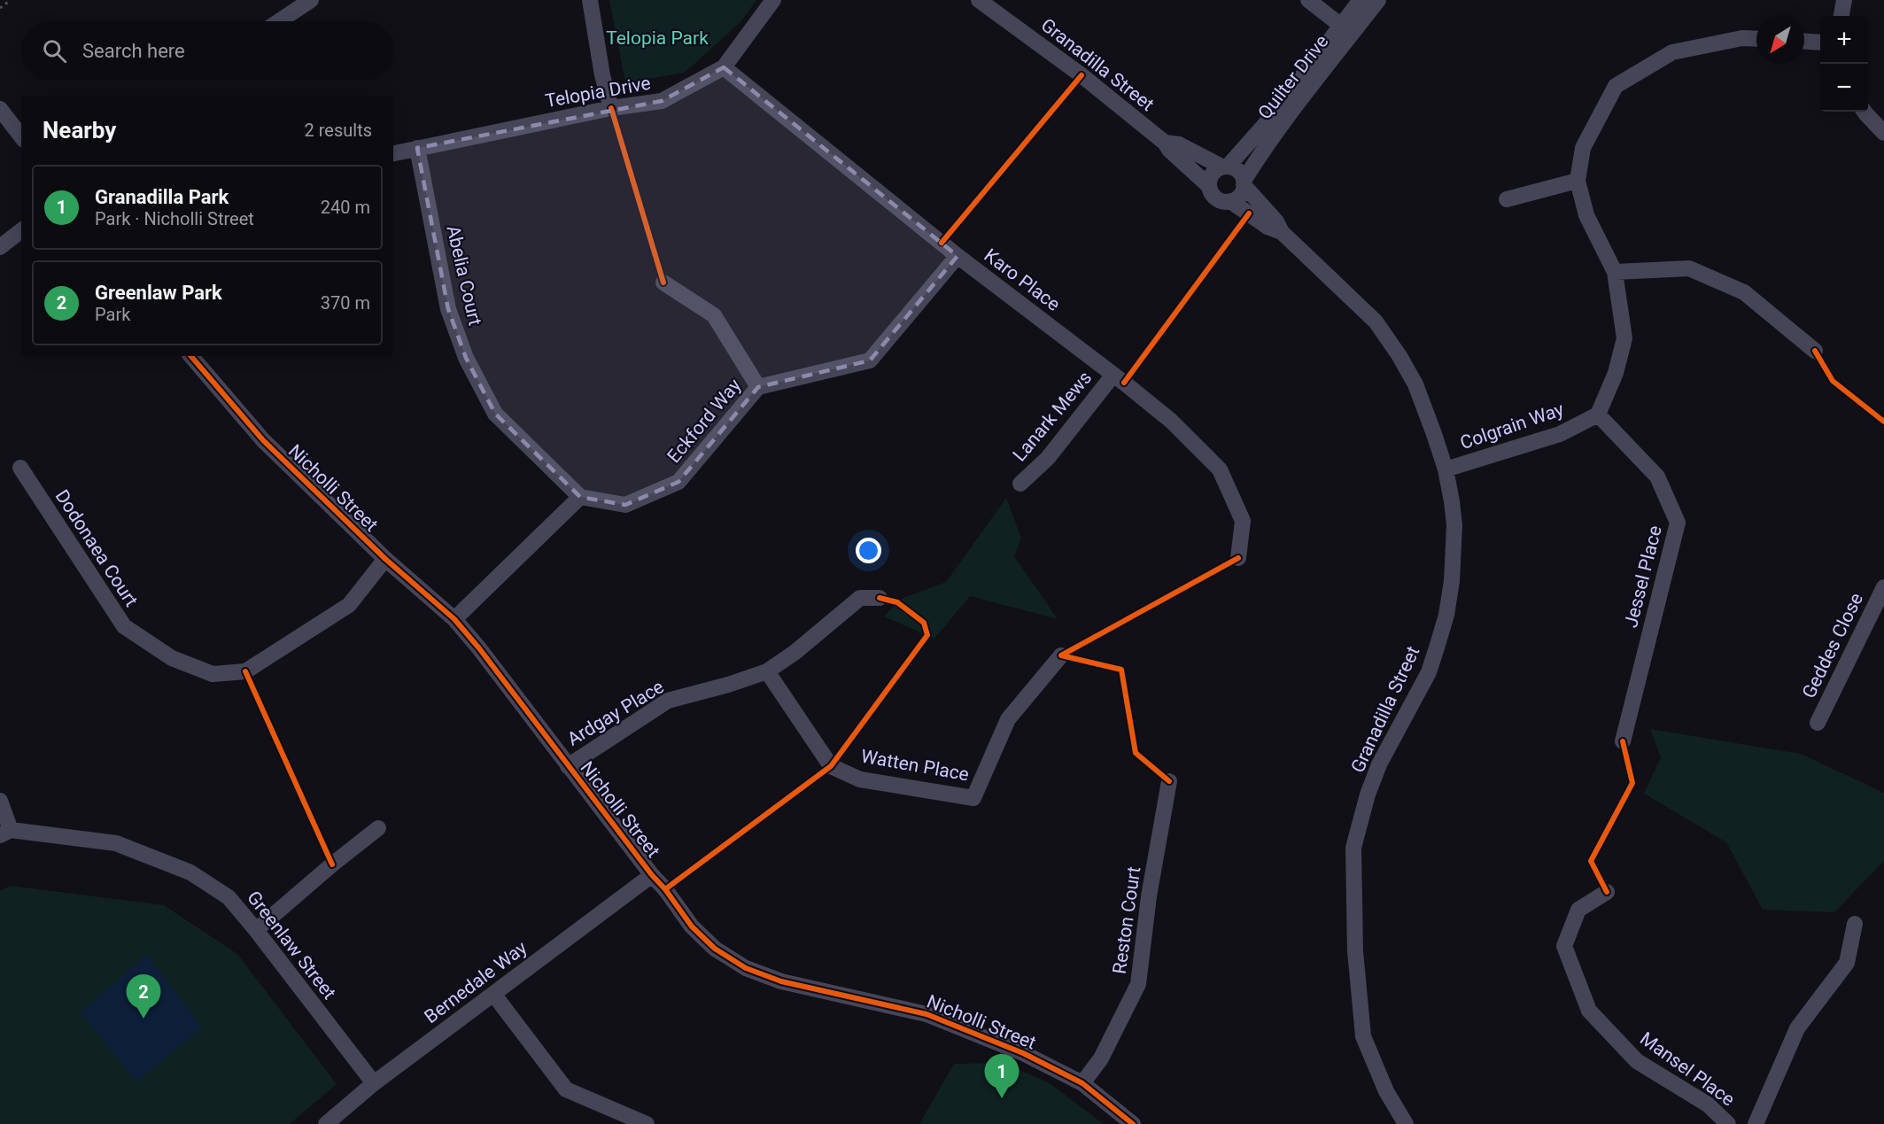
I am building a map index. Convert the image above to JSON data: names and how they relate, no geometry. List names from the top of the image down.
{
  "streets": {
    "street": [
      "Granadilla Street",
      "Quilter Drive",
      "Telopia Drive",
      "Abelia Court",
      "Karo Place",
      "Lanark Mews",
      "Eckford Way",
      "Colgrain Way",
      "Nicholli Street",
      "Dodonaea Court",
      "Jessel Place",
      "Geddes Close",
      "Ardgay Place",
      "Watten Place",
      "Reston Court",
      "Greenlaw Street",
      "Bernedale Way",
      "Mansel Place"
    ]
  },
  "crossings": [
    ["Granadilla Street", "Quilter Drive"],
    ["Granadilla Street", "Colgrain Way"],
    ["Telopia Drive", "Abelia Court"],
    ["Telopia Drive", "Karo Place"],
    ["Abelia Court", "Eckford Way"],
    ["Karo Place", "Lanark Mews"],
    ["Karo Place", "Eckford Way"],
    ["Colgrain Way", "Jessel Place"],
    ["Nicholli Street", "Dodonaea Court"],
    ["Nicholli Street", "Ardgay Place"],
    ["Nicholli Street", "Reston Court"],
    ["Nicholli Street", "Bernedale Way"],
    ["Ardgay Place", "Watten Place"],
    ["Greenlaw Street", "Bernedale Way"]
  ],
  "parks": ["Telopia Park"],
  "north": "bottom left",
  "page": {
    "map_buttons": ["+", "−"],
    "search": "Search here",
    "heading": ["Nearby", "2 results"],
    "list": [
      {
        "mark": "1",
        "name": "Granadilla Park",
        "note": "Park · Nicholli Street",
        "value": "240 m"
      },
      {
        "mark": "2",
        "name": "Greenlaw Park",
        "note": "Park",
        "value": "370 m"
      }
    ],
    "pins": ["2", "1"]
  }
}
